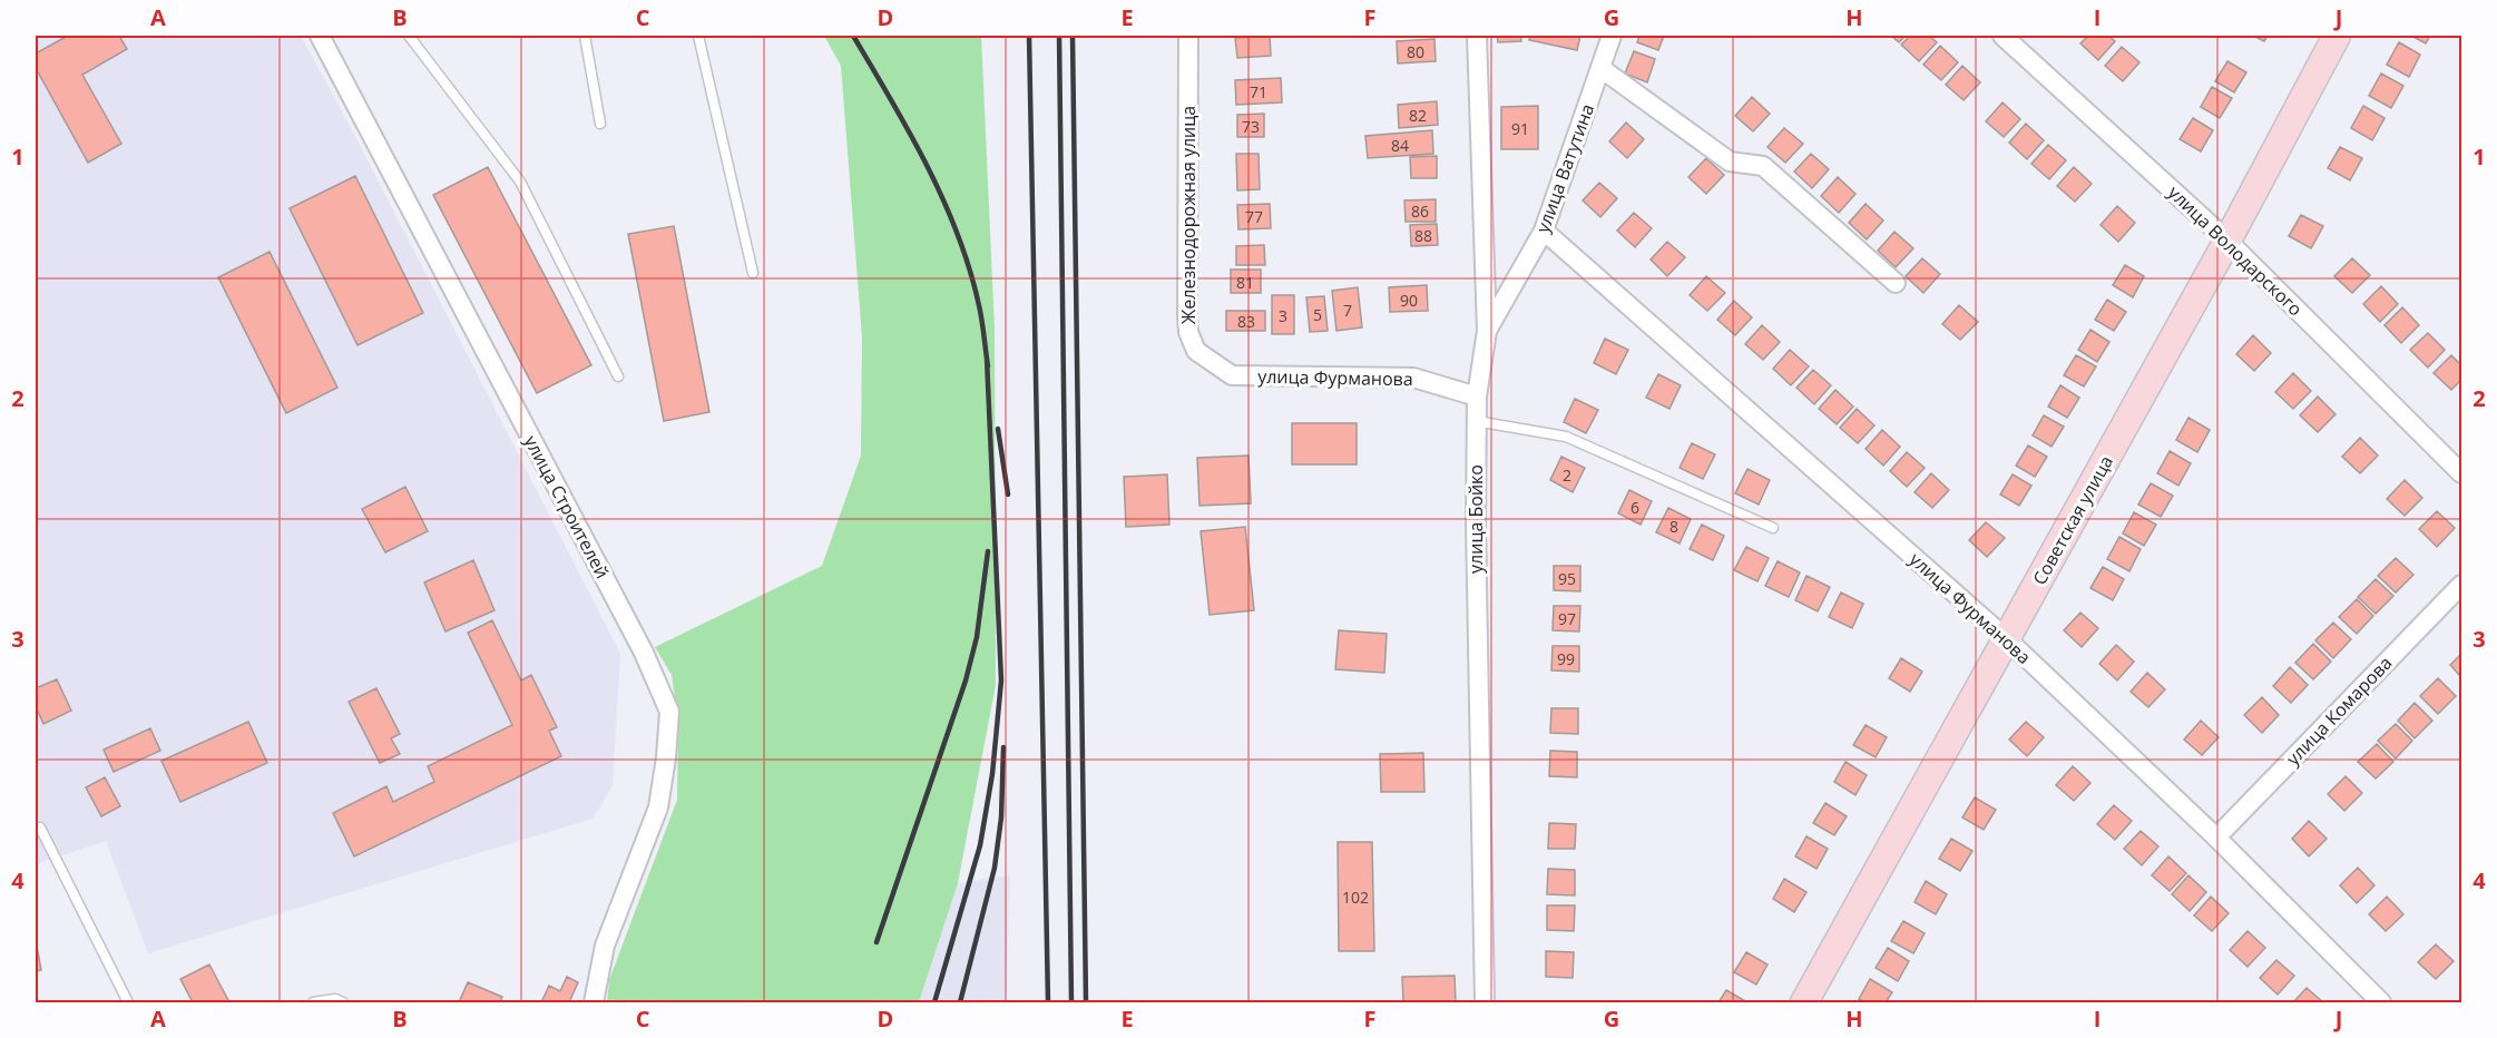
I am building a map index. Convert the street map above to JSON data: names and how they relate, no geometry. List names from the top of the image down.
{
  "streets": {
    "street": [
      "улица Ватутина",
      "Железнодорожная улица",
      "улица Володарского",
      "улица Фурманова",
      "улица Строителей",
      "улица Бойко",
      "Советская улица",
      "улица Комарова"
    ]
  },
  "crossings": [
    ["улица Ватутина", "улица Фурманова"],
    ["улица Ватутина", "улица Бойко"],
    ["Железнодорожная улица", "улица Фурманова"],
    ["улица Володарского", "Советская улица"],
    ["улица Фурманова", "улица Бойко"],
    ["улица Фурманова", "Советская улица"],
    ["улица Фурманова", "улица Комарова"]
  ],
  "house_numbers": [
    "80",
    "71",
    "82",
    "73",
    "91",
    "84",
    "86",
    "77",
    "88",
    "81",
    "90",
    "7",
    "5",
    "3",
    "83",
    "2",
    "6",
    "8",
    "95",
    "97",
    "99",
    "102"
  ],
  "grid": {
    "columns": [
      "A",
      "B",
      "C",
      "D",
      "E",
      "F",
      "G",
      "H",
      "I",
      "J"
    ],
    "rows": [
      "1",
      "2",
      "3",
      "4"
    ]
  }
}
